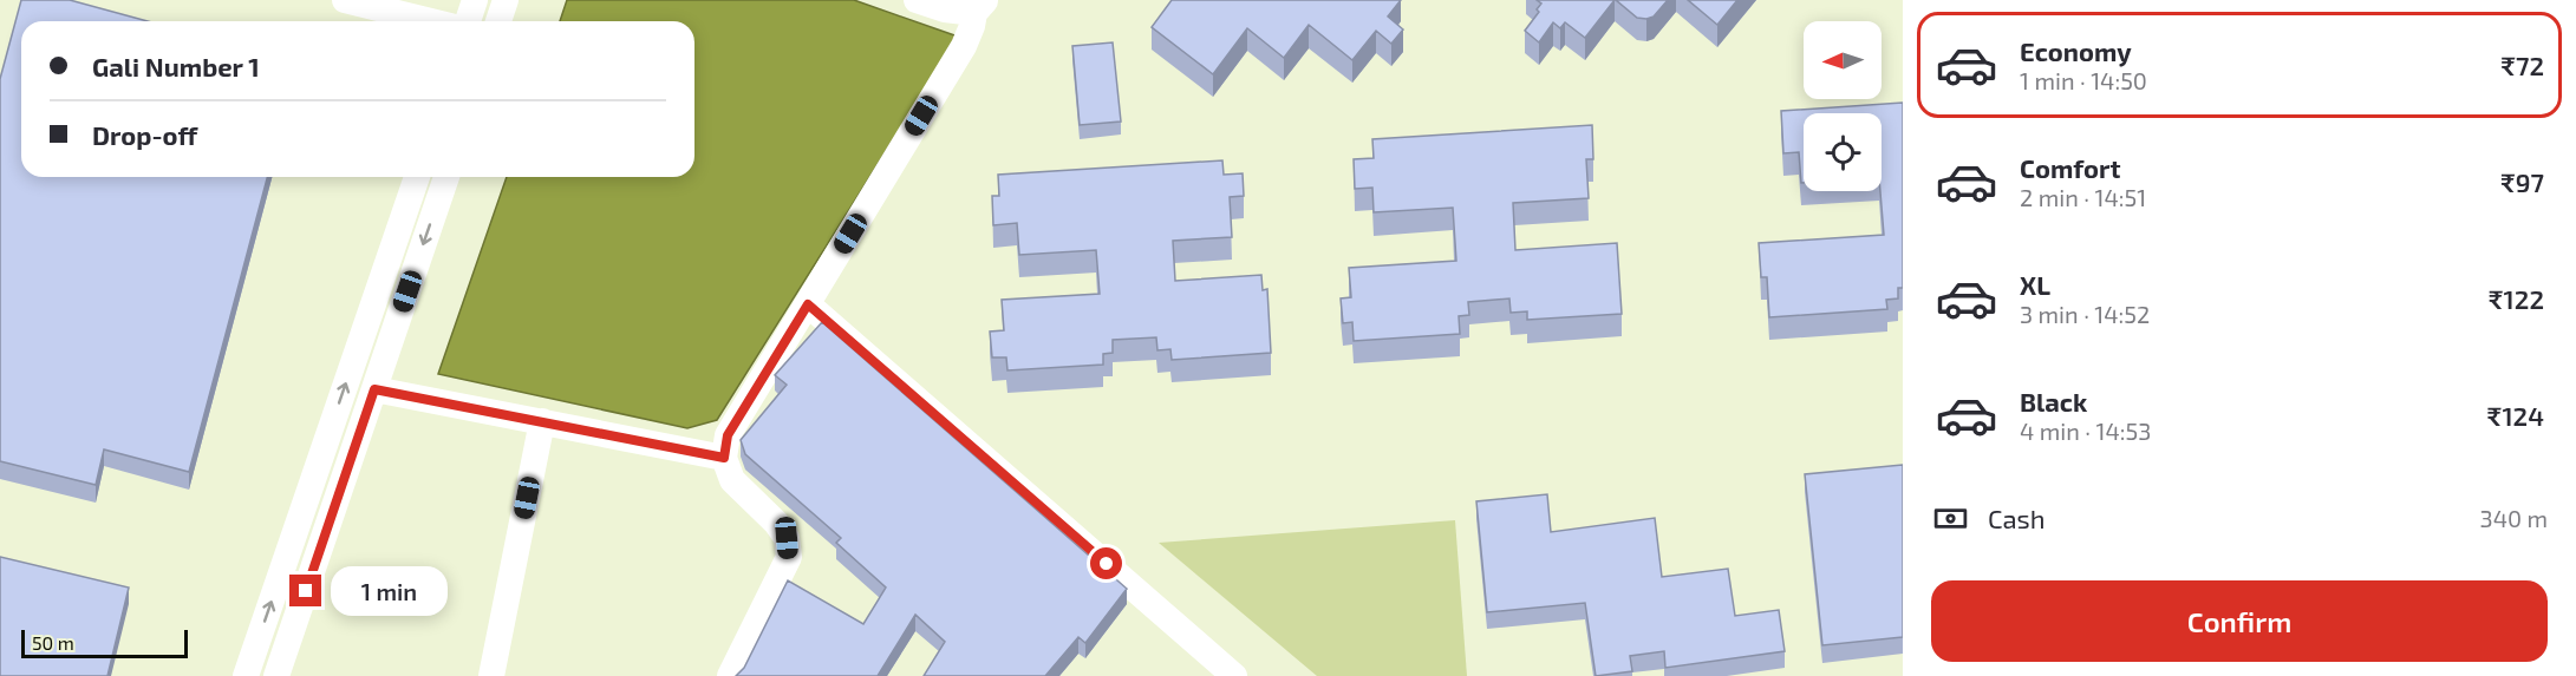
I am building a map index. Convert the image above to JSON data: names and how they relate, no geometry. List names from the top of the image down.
{
  "scale_bar": "50 m",
  "north": "left",
  "page": {
    "list": [
      {
        "name": "Economy",
        "note": "1 min · 14:50",
        "value": "₹72"
      },
      {
        "name": "Comfort",
        "note": "2 min · 14:51",
        "value": "₹97"
      },
      {
        "name": "XL",
        "note": "3 min · 14:52",
        "value": "₹122"
      },
      {
        "name": "Black",
        "note": "4 min · 14:53",
        "value": "₹124"
      }
    ],
    "banner": ["Gali Number 1", "Drop-off"],
    "pay": ["Cash", "340 m"],
    "bubble": "1 min",
    "buttons": "Confirm",
    "scale": "50 m"
  }
}
